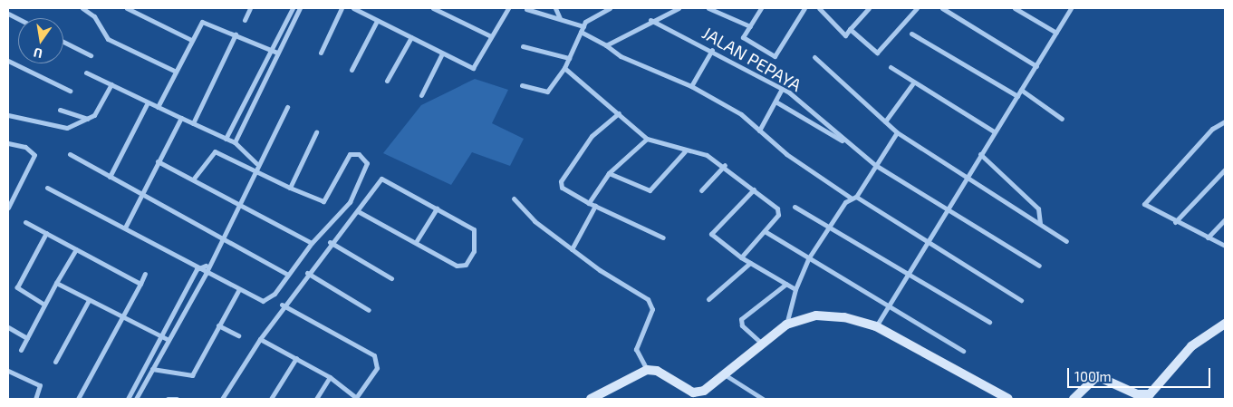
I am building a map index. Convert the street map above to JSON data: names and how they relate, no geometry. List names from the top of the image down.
{
  "streets": {
    "street": ["JALAN PEPAYA"]
  },
  "scale_bar": "100 m",
  "north": "bottom"
}
